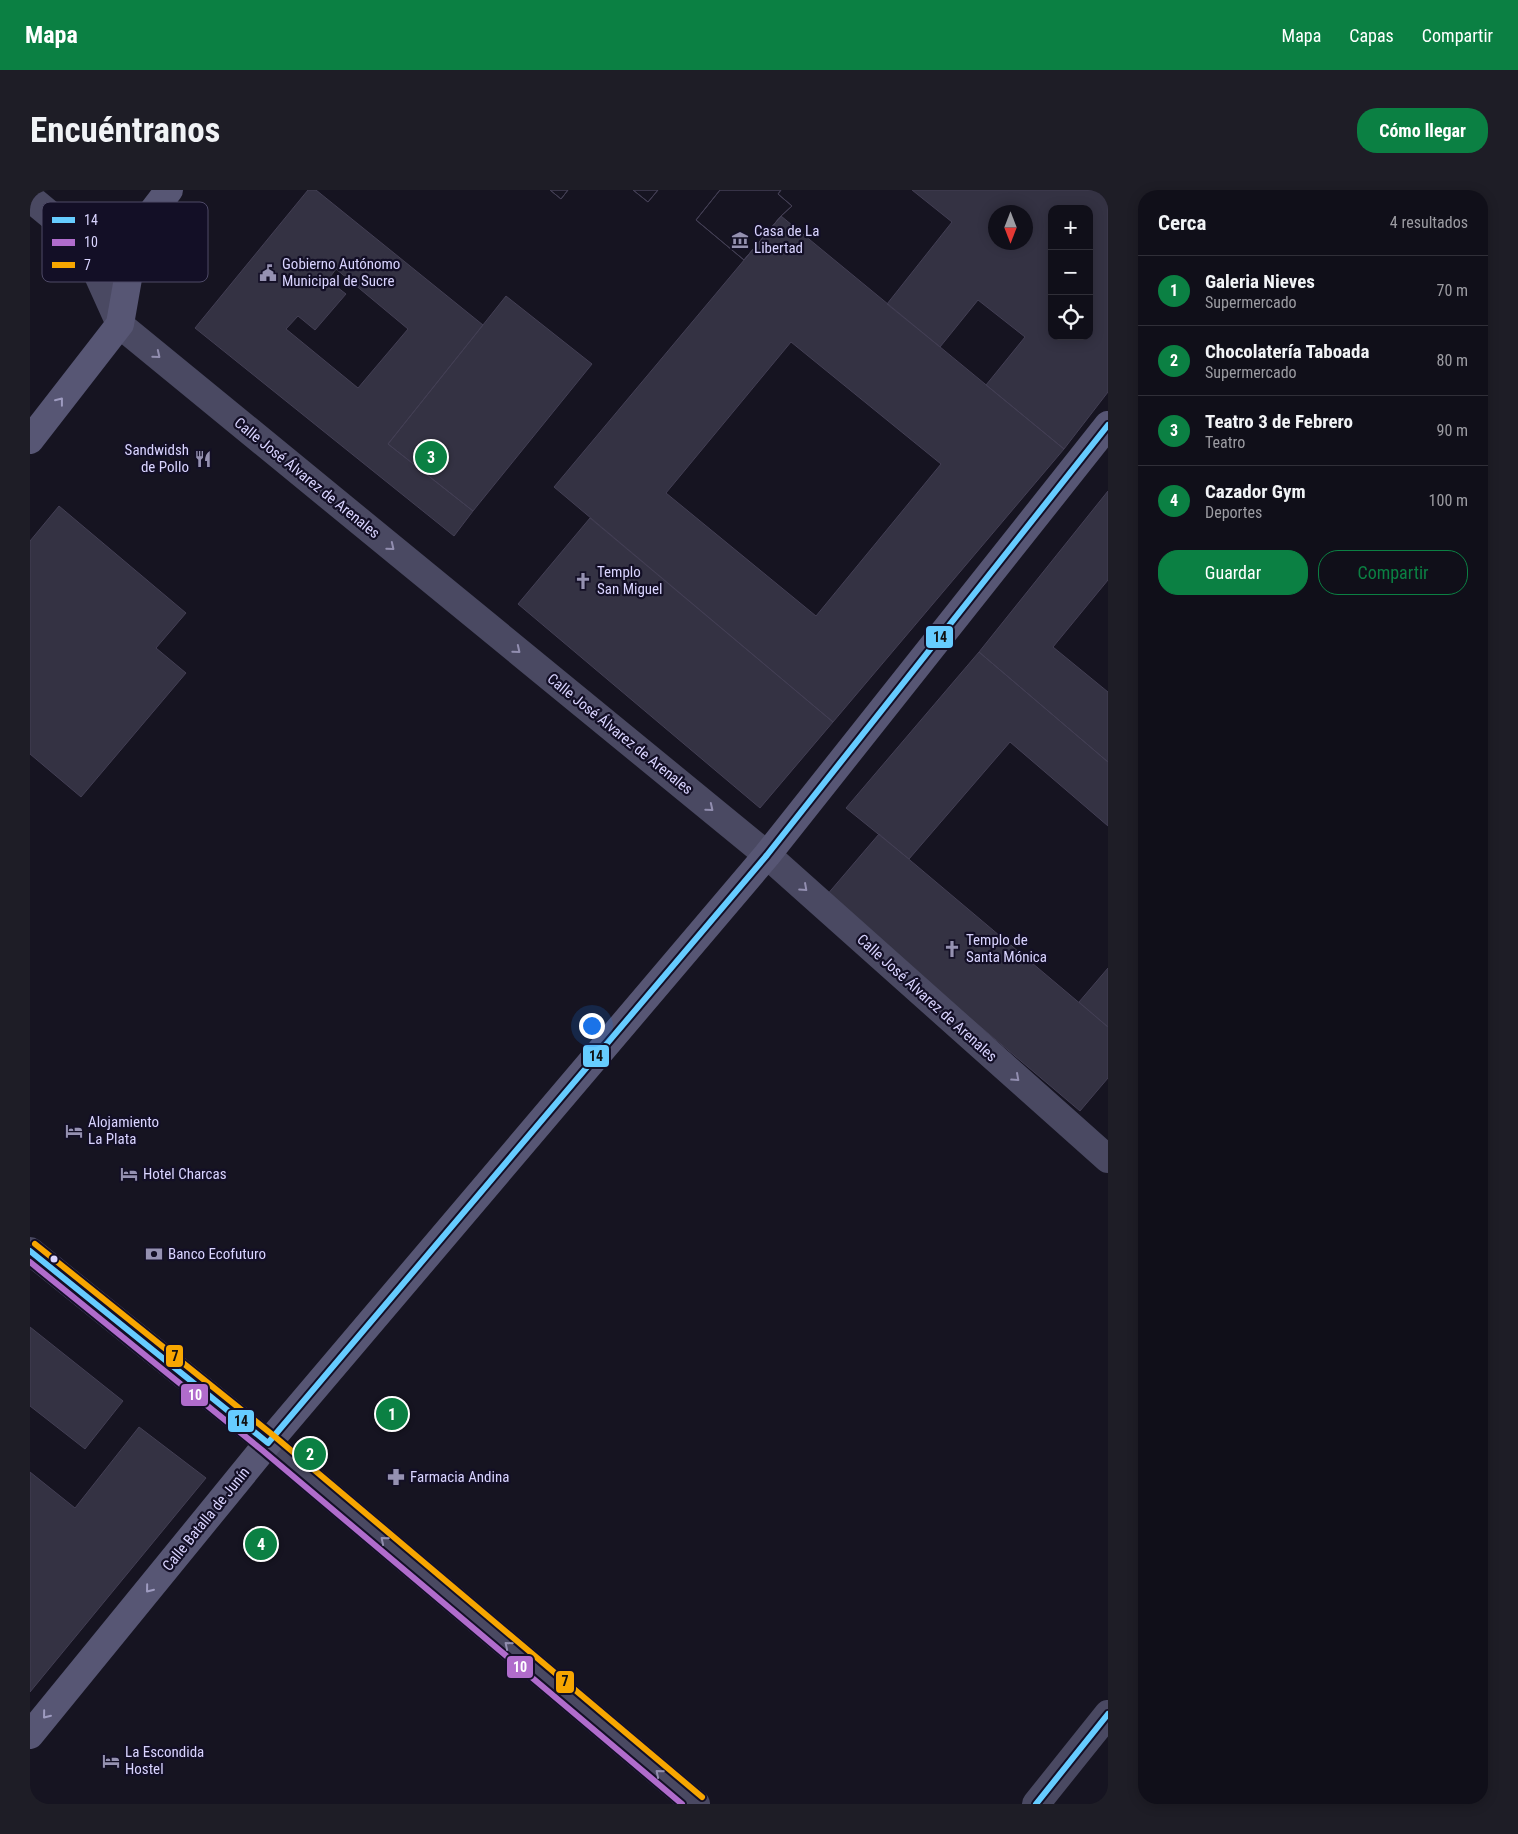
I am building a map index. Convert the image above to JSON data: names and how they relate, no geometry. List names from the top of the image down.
{
  "streets": {
    "main road": ["Calle Batalla de Junín"],
    "street": ["Calle José Álvarez de Arenales"]
  },
  "crossings": [
    ["Calle José Álvarez de Arenales", "Calle Batalla de Junín"]
  ],
  "one_way": ["Calle José Álvarez de Arenales"],
  "places": {
    "museum": ["Casa de La Libertad"],
    "public building": ["Gobierno Autónomo Municipal de Sucre"],
    "restaurant": ["Sandwidsh de Pollo"],
    "church": ["Templo San Miguel", "Templo de Santa Mónica"],
    "hotel": ["Alojamiento La Plata", "Hotel Charcas", "La Escondida Hostel"],
    "bank": ["Banco Ecofuturo"],
    "pharmacy": ["Farmacia Andina"]
  },
  "lines": ["transit line 14", "transit line 7", "transit line 10"],
  "legend": ["14", "10", "7"],
  "north": "bottom",
  "page": {
    "header": "Mapa",
    "nav": ["Mapa", "Capas", "Compartir"],
    "buttons": [
      "Cómo llegar",
      ["Guardar", "Compartir"]
    ],
    "title": "Encuéntranos",
    "heading": ["Cerca", "4 resultados"],
    "map_buttons": ["+", "−"],
    "list": [
      {
        "mark": "1",
        "name": "Galeria Nieves",
        "note": "Supermercado",
        "value": "70 m"
      },
      {
        "mark": "2",
        "name": "Chocolatería Taboada",
        "note": "Supermercado",
        "value": "80 m"
      },
      {
        "mark": "3",
        "name": "Teatro 3 de Febrero",
        "note": "Teatro",
        "value": "90 m"
      },
      {
        "mark": "4",
        "name": "Cazador Gym",
        "note": "Deportes",
        "value": "100 m"
      }
    ],
    "pins": [
      "3",
      "1",
      "2",
      "4"
    ]
  }
}
